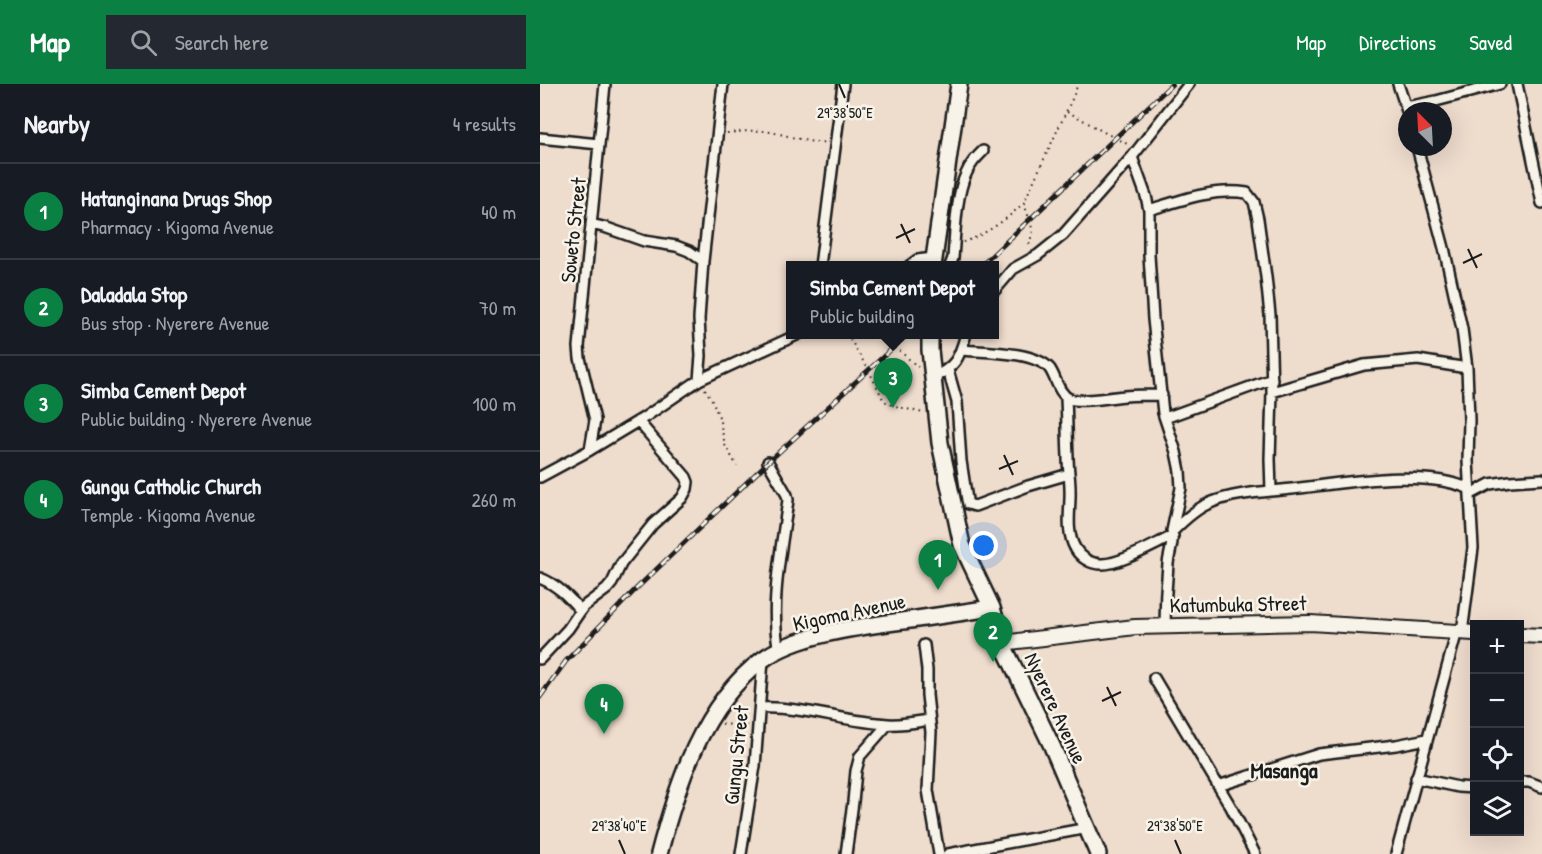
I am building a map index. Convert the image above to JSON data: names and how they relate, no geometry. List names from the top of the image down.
{
  "streets": {
    "main road": ["Katumbuka Street", "Kigoma Avenue", "Nyerere Avenue"],
    "street": ["Soweto Street", "Gungu Street"]
  },
  "crossings": [
    ["Katumbuka Street", "Nyerere Avenue"],
    ["Kigoma Avenue", "Nyerere Avenue"],
    ["Kigoma Avenue", "Gungu Street"]
  ],
  "districts": ["Masanga"],
  "north": "top left",
  "page": {
    "header": "Map",
    "search": "Search here",
    "nav": ["Map", "Directions", "Saved"],
    "heading": ["Nearby", "4 results"],
    "list": [
      {
        "mark": "1",
        "name": "Hatanginana Drugs Shop",
        "note": "Pharmacy · Kigoma Avenue",
        "value": "40 m"
      },
      {
        "mark": "2",
        "name": "Daladala Stop",
        "note": "Bus stop · Nyerere Avenue",
        "value": "70 m"
      },
      {
        "mark": "3",
        "name": "Simba Cement Depot",
        "note": "Public building · Nyerere Avenue",
        "value": "100 m"
      },
      {
        "mark": "4",
        "name": "Gungu Catholic Church",
        "note": "Temple · Kigoma Avenue",
        "value": "260 m"
      }
    ],
    "popup": ["Simba Cement Depot", "Public building"],
    "pins": [
      "3",
      "1",
      "2",
      "4"
    ],
    "map_buttons": ["+", "−"]
  },
  "coordinates": ["29°38'50\"E", "29°38'40\"E"]
}
